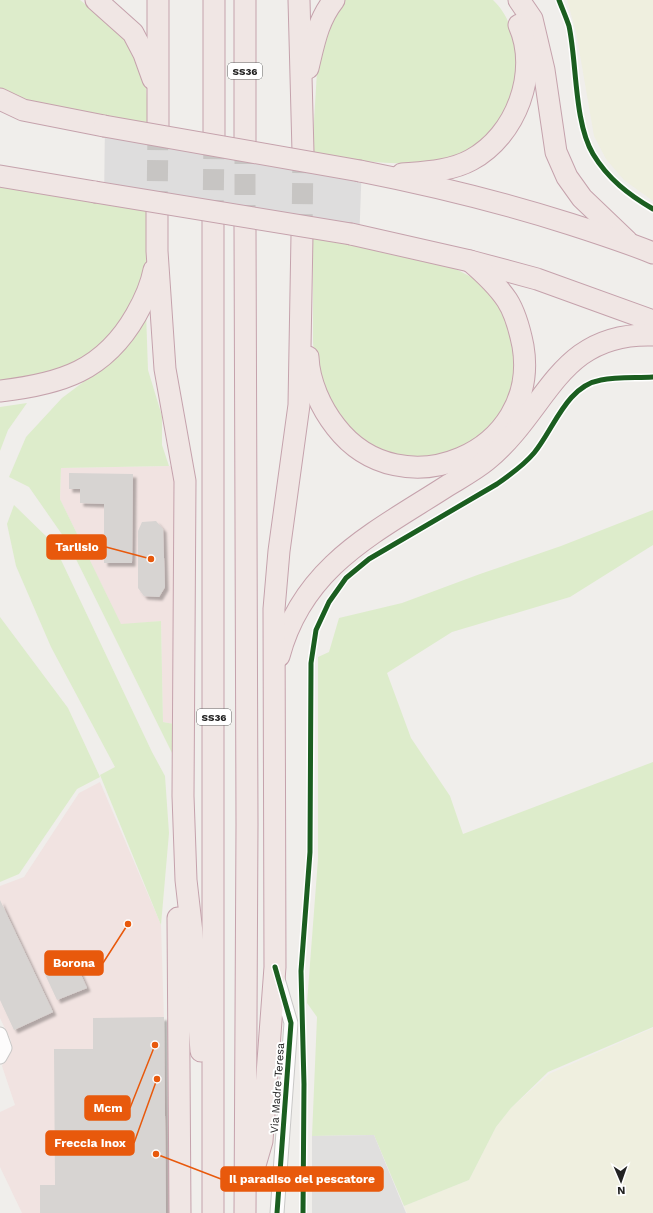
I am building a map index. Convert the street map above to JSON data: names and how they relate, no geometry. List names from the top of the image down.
{
  "streets": {
    "highway": ["SS36"],
    "street": ["Via Madre Teresa"]
  },
  "places": [
    "Tarlisio",
    "Borona",
    "Mcm",
    "Freccia Inox",
    "Il paradiso del pescatore"
  ],
  "north": "bottom"
}
